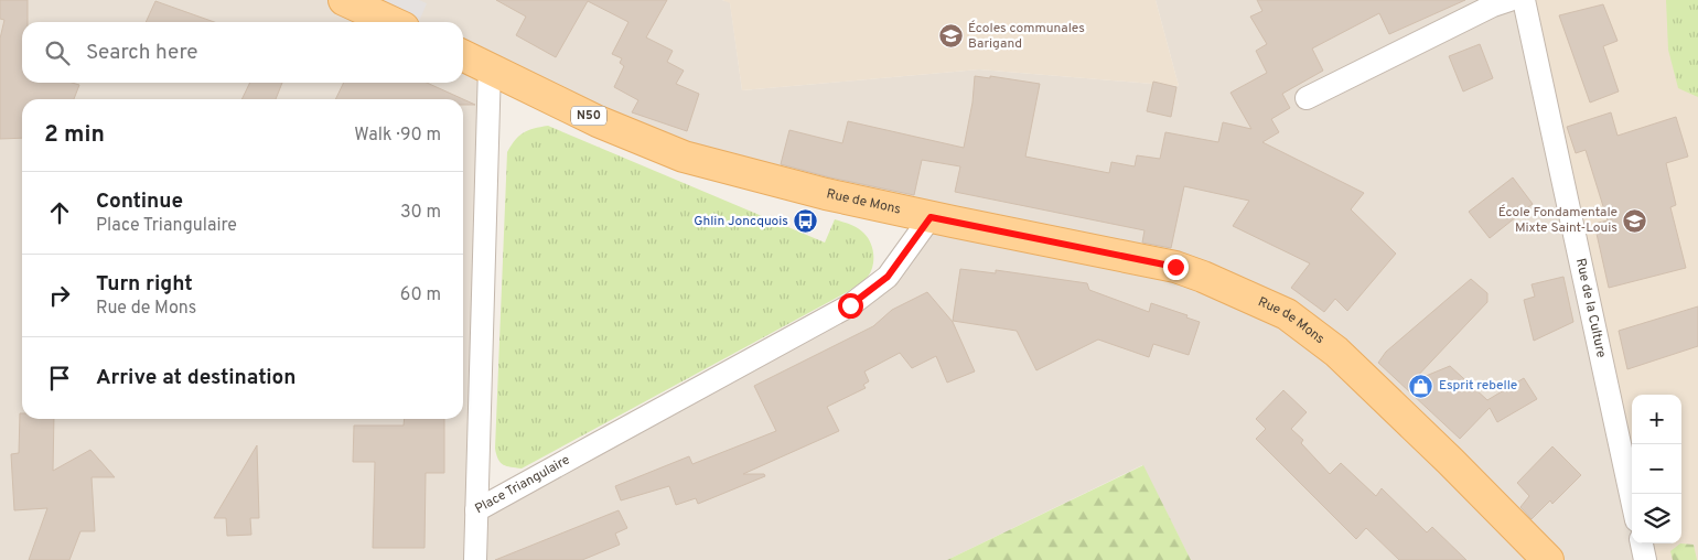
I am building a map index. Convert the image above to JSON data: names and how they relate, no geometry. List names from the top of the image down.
{
  "streets": {
    "main road": ["N50", "Rue de Mons"],
    "street": ["Rue de la Culture", "Place Triangulaire"]
  },
  "crossings": [
    ["Rue de Mons", "Place Triangulaire"]
  ],
  "places": {
    "school or university": ["Écoles communales Barigand", "École Fondamentale Mixte Saint-Louis"],
    "bus stop": ["Ghlin Joncquois"],
    "shop": ["Esprit rebelle"]
  },
  "page": {
    "search": "Search here",
    "heading": ["2 min", "Walk · 90 m"],
    "list": [
      ["Continue", "Place Triangulaire", "30 m"],
      ["Turn right", "Rue de Mons", "60 m"],
      "Arrive at destination"
    ],
    "map_buttons": ["+", "−"]
  }
}
